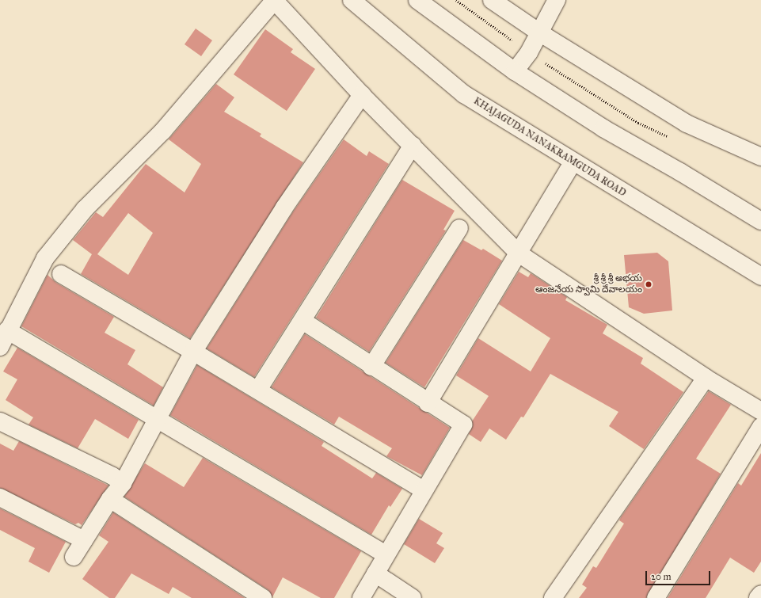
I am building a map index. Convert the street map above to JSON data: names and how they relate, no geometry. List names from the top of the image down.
{
  "streets": {
    "street": ["KHAJAGUDA NANAKRAMGUDA ROAD"]
  },
  "places": ["శ్రీ శ్రీ శ్రీ అభయ ఆంజనేయ స్వామి దేవాలయం"],
  "scale_bar": "20 m"
}
